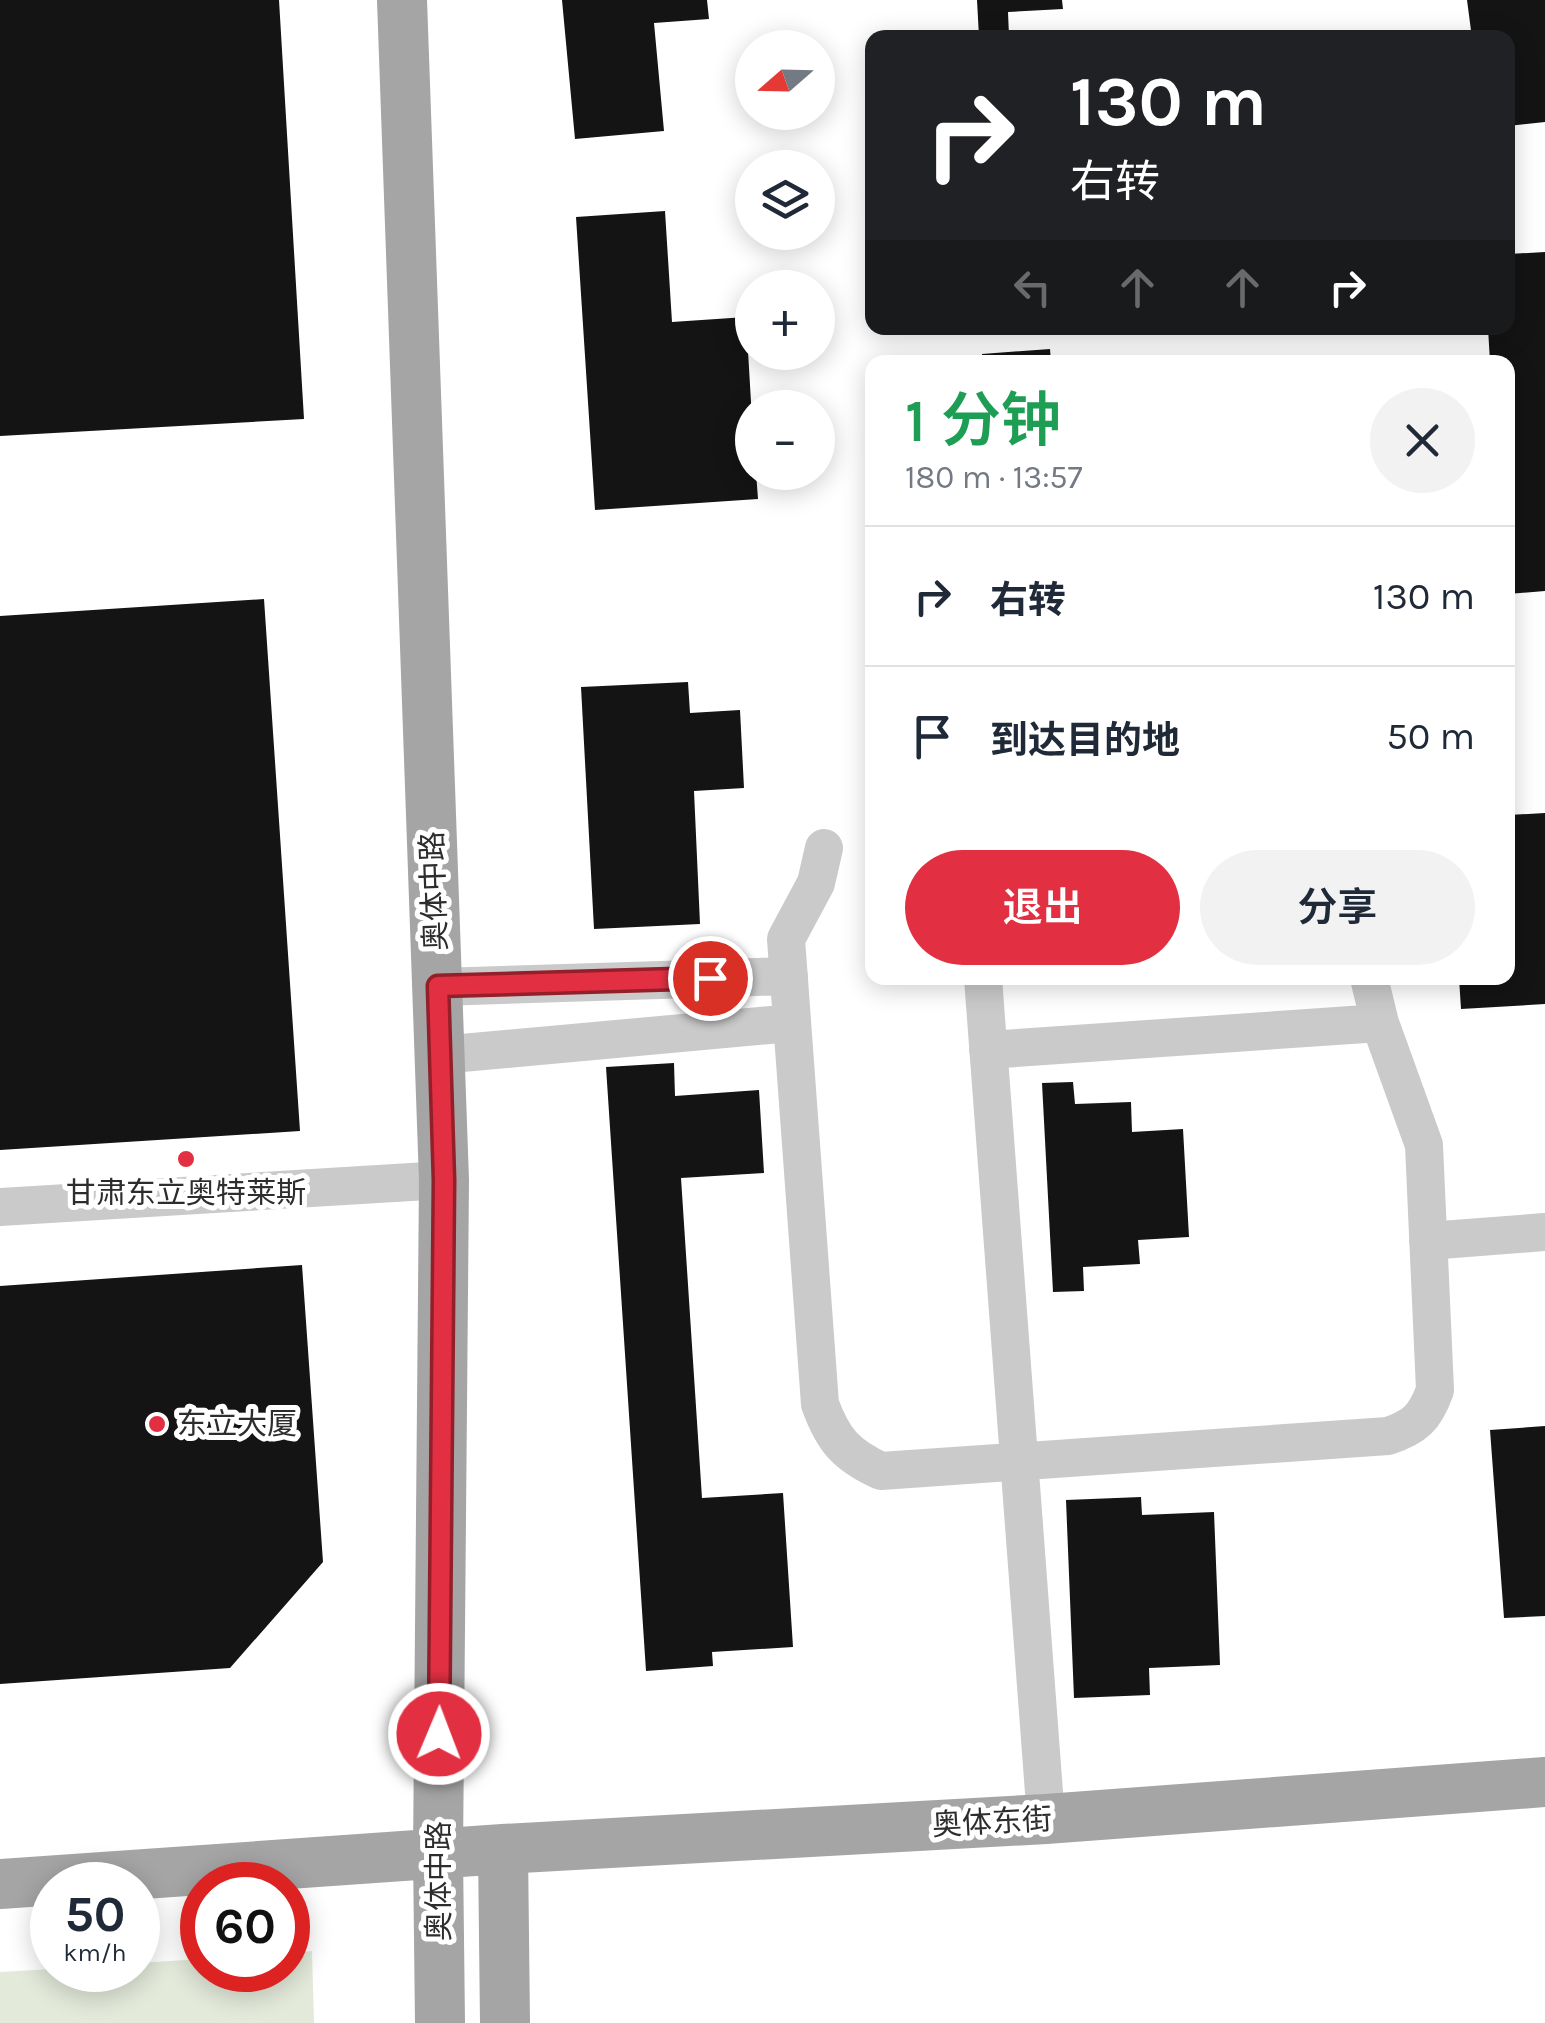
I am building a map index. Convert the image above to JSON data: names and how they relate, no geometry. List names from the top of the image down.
{
  "streets": {
    "main road": ["奥体中路", "奥体东街"]
  },
  "crossings": [
    ["奥体中路", "奥体东街"]
  ],
  "places": ["甘肃东立奥特莱斯", "东立大厦"],
  "north": "left",
  "page": {
    "map_buttons": ["+", "−"],
    "turn": ["130 m", "右转"],
    "heading": ["1 分钟", "180 m · 13:57"],
    "list": [
      {
        "name": "右转",
        "value": "130 m"
      },
      {
        "name": "到达目的地",
        "value": "50 m"
      }
    ],
    "buttons": ["退出", "分享"],
    "speed": "50 km/h",
    "limit": "60"
  }
}
